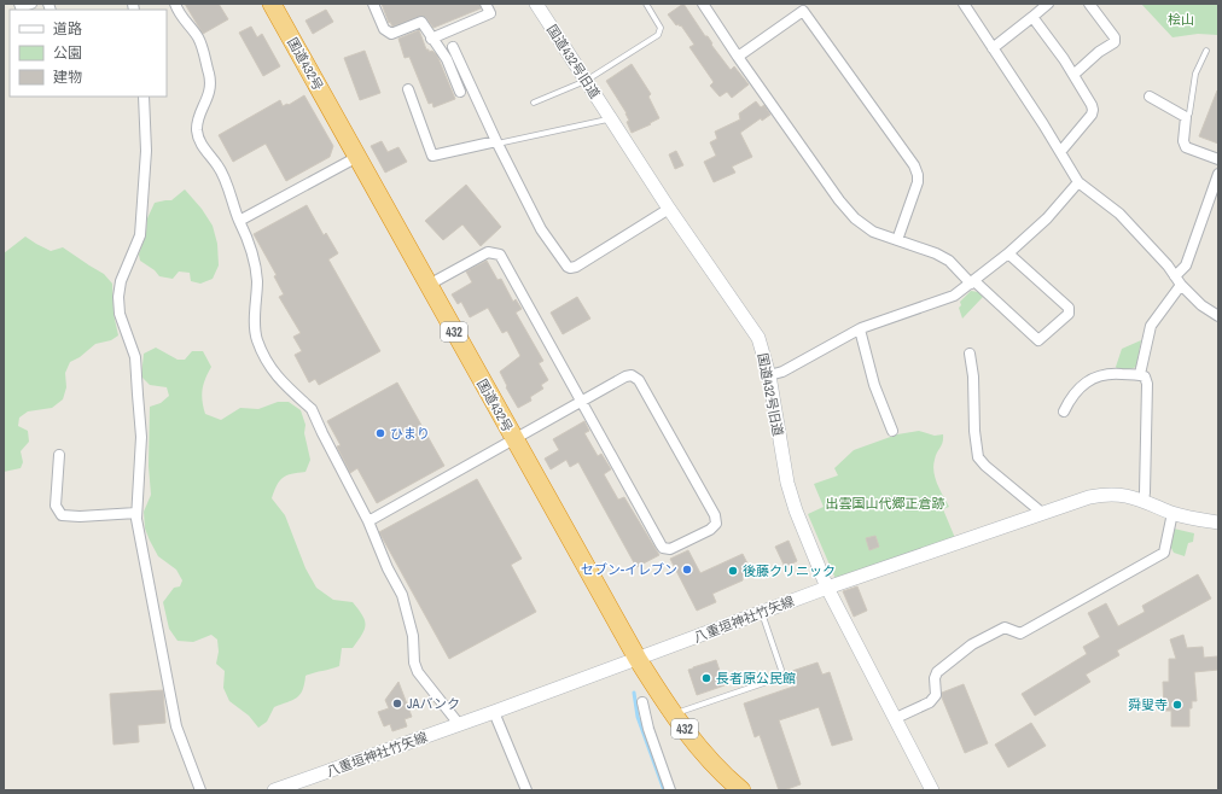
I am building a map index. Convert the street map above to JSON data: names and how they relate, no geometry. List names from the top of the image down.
{
  "streets": {
    "highway": ["国道432号", "432"],
    "main road": ["国道432号旧道", "八重垣神社竹矢線"]
  },
  "crossings": [
    ["国道432号旧道", "八重垣神社竹矢線"],
    ["国道432号", "八重垣神社竹矢線"]
  ],
  "parks": ["桧山", "出雲国山代郷正倉跡"],
  "places": [
    "ひまり",
    "セブン-イレブン",
    "後藤クリニック",
    "長者原公民館",
    "JAバンク",
    "舜叟寺"
  ],
  "legend": ["道路", "公園", "建物"]
}
